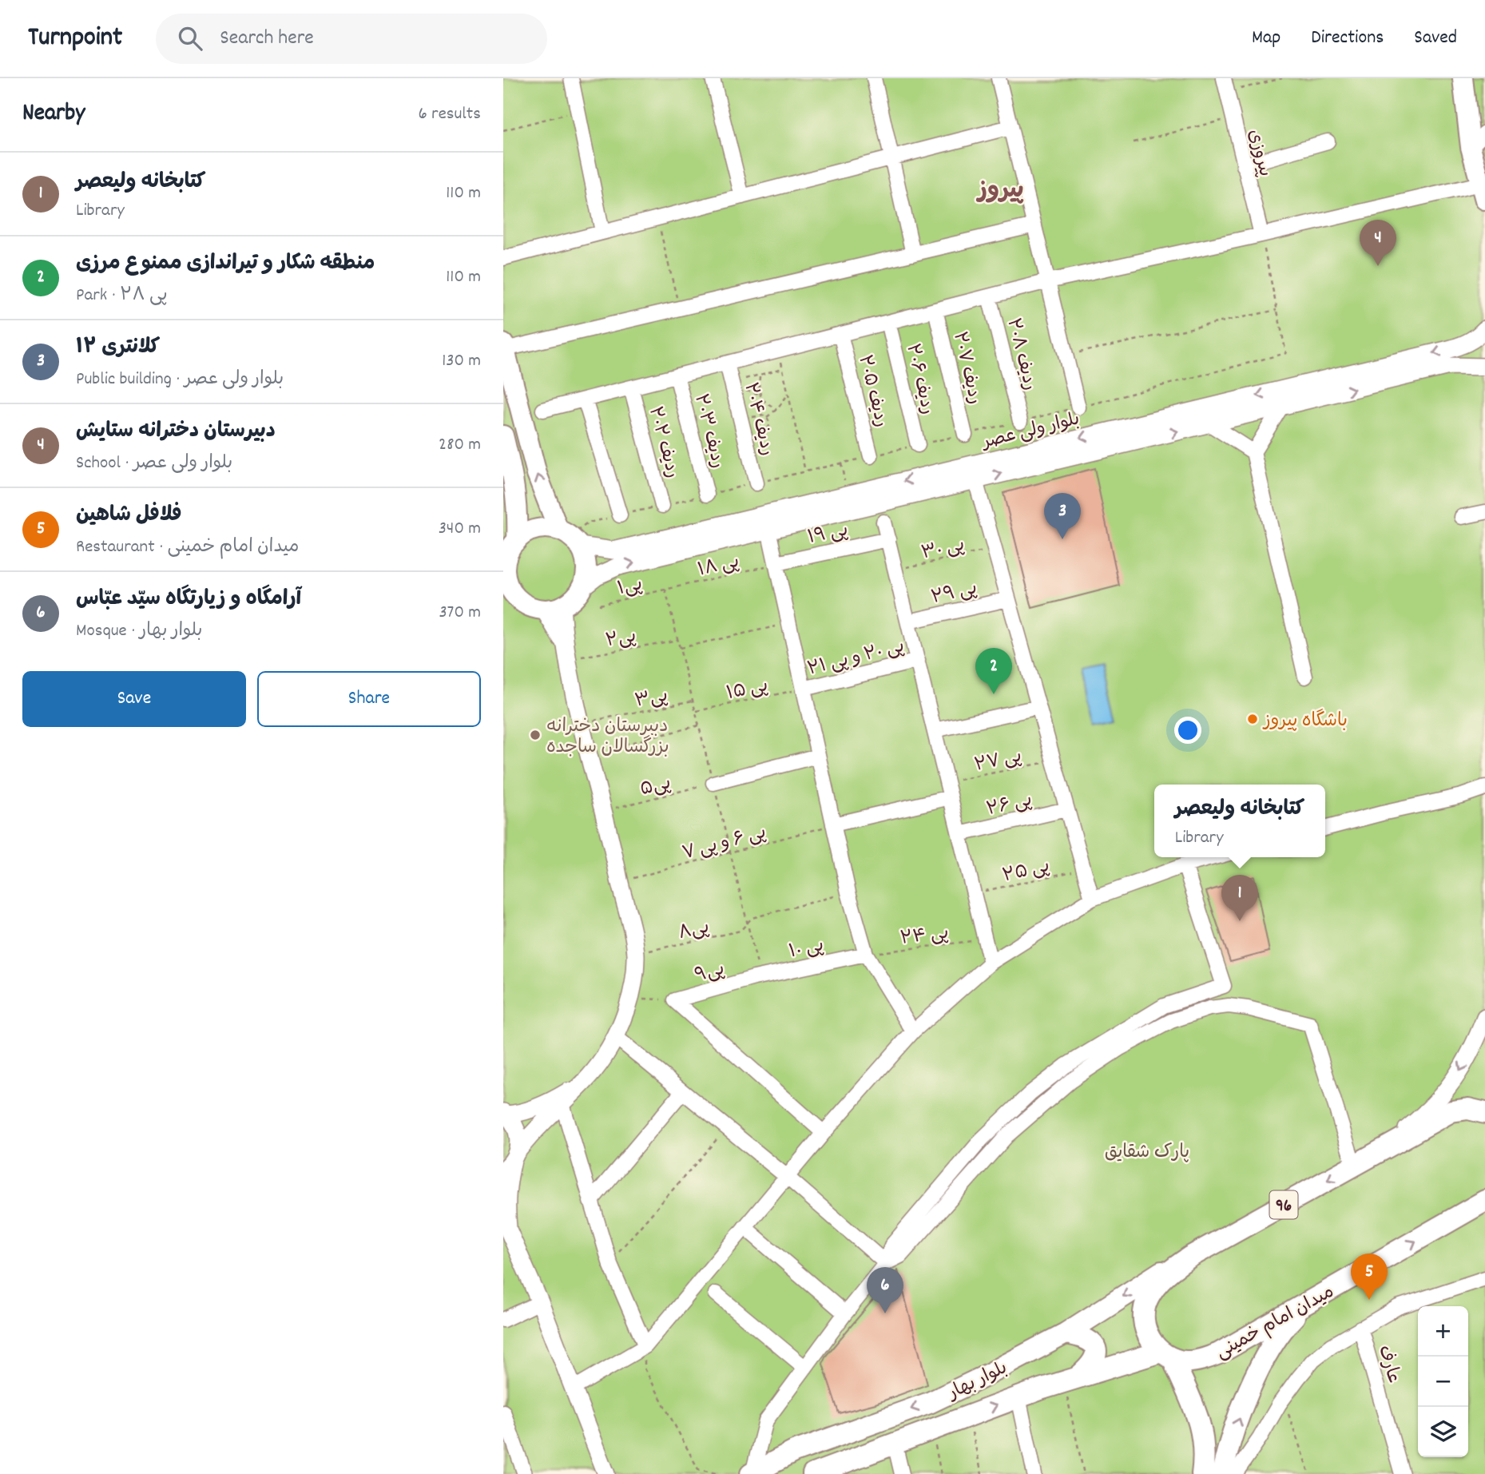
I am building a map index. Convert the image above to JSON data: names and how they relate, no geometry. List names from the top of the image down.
{
  "streets": {
    "main road": ["96", "میدان امام خمینی", "بلوار بهار"],
    "street": [
      "پیروزی",
      "ردیف ۲۰۸",
      "ردیف ۲۰۷",
      "ردیف ۲۰۶",
      "ردیف ۲۰۵",
      "ردیف ۲۰۴",
      "بلوار ولی عصر",
      "ردیف ۲۰۳",
      "ردیف ۲۰۲",
      "پی ۱۹",
      "پی ۲۹",
      "پی ۲۰ و پی ۲۱",
      "پی ۲۶",
      "پی ۱۰",
      "پی۹",
      "عارف"
    ],
    "path": [
      "پی ۳۰",
      "پی ۱۸",
      "پی۱",
      "پی۲",
      "پی ۱۵",
      "پی۳",
      "پی ۲۷",
      "پی۵",
      "پی ۶ و پی ۷",
      "پی ۲۵",
      "پی۸",
      "پی ۲۴"
    ]
  },
  "crossings": [
    ["پی ۱۹", "پی ۱۸"],
    ["پی ۱۸", "پی۱"],
    ["پی ۲۰ و پی ۲۱", "پی ۱۵"],
    ["پی ۲۴", "پی ۱۰"],
    ["پی ۱۰", "پی۹"],
    ["96", "میدان امام خمینی"],
    ["96", "بلوار بهار"],
    ["میدان امام خمینی", "بلوار بهار"]
  ],
  "districts": ["پیروز"],
  "parks": ["پارک شقایق"],
  "places": ["باشگاه پیروز", "دبیرستان دخترانه بزرگسالان ساجده"],
  "page": {
    "header": "Turnpoint",
    "search": "Search here",
    "nav": ["Map", "Directions", "Saved"],
    "heading": ["Nearby", "6 results"],
    "list": [
      {
        "mark": "1",
        "name": "کتابخانه ولیعصر",
        "note": "Library",
        "value": "110 m"
      },
      {
        "mark": "2",
        "name": "منطقه شکار و تیراندازی ممنوع مرزی",
        "note": "Park · پی ۲۸",
        "value": "110 m"
      },
      {
        "mark": "3",
        "name": "کلانتری ۱۲",
        "note": "Public building · بلوار ولی عصر",
        "value": "130 m"
      },
      {
        "mark": "4",
        "name": "دبیرستان دخترانه ستایش",
        "note": "School · بلوار ولی عصر",
        "value": "280 m"
      },
      {
        "mark": "5",
        "name": "فلافل شاهین",
        "note": "Restaurant · میدان امام خمینی",
        "value": "340 m"
      },
      {
        "mark": "6",
        "name": "آرامگاه و زیارتگاه سیّد عبّاس",
        "note": "Mosque · بلوار بهار",
        "value": "370 m"
      }
    ],
    "pins": [
      "4",
      "3",
      "2",
      "1",
      "5",
      "6"
    ],
    "buttons": ["Save", "Share"],
    "popup": ["کتابخانه ولیعصر", "Library"],
    "map_buttons": ["+", "−"]
  }
}
